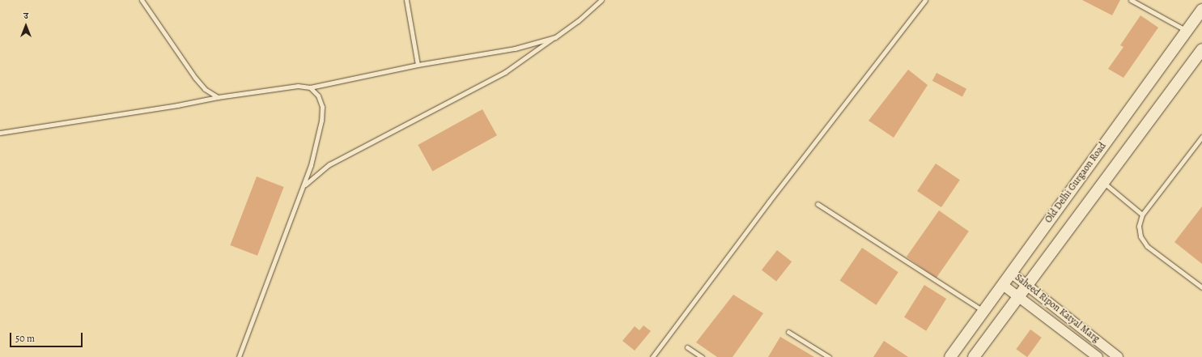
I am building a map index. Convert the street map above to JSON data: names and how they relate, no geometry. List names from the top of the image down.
{
  "streets": {
    "main road": ["Old Delhi Gurgaon Road"],
    "street": ["Saheed Ripon Katyal Marg"]
  },
  "crossings": [
    ["Old Delhi Gurgaon Road", "Saheed Ripon Katyal Marg"]
  ],
  "scale_bar": "50 m",
  "north": "top"
}
